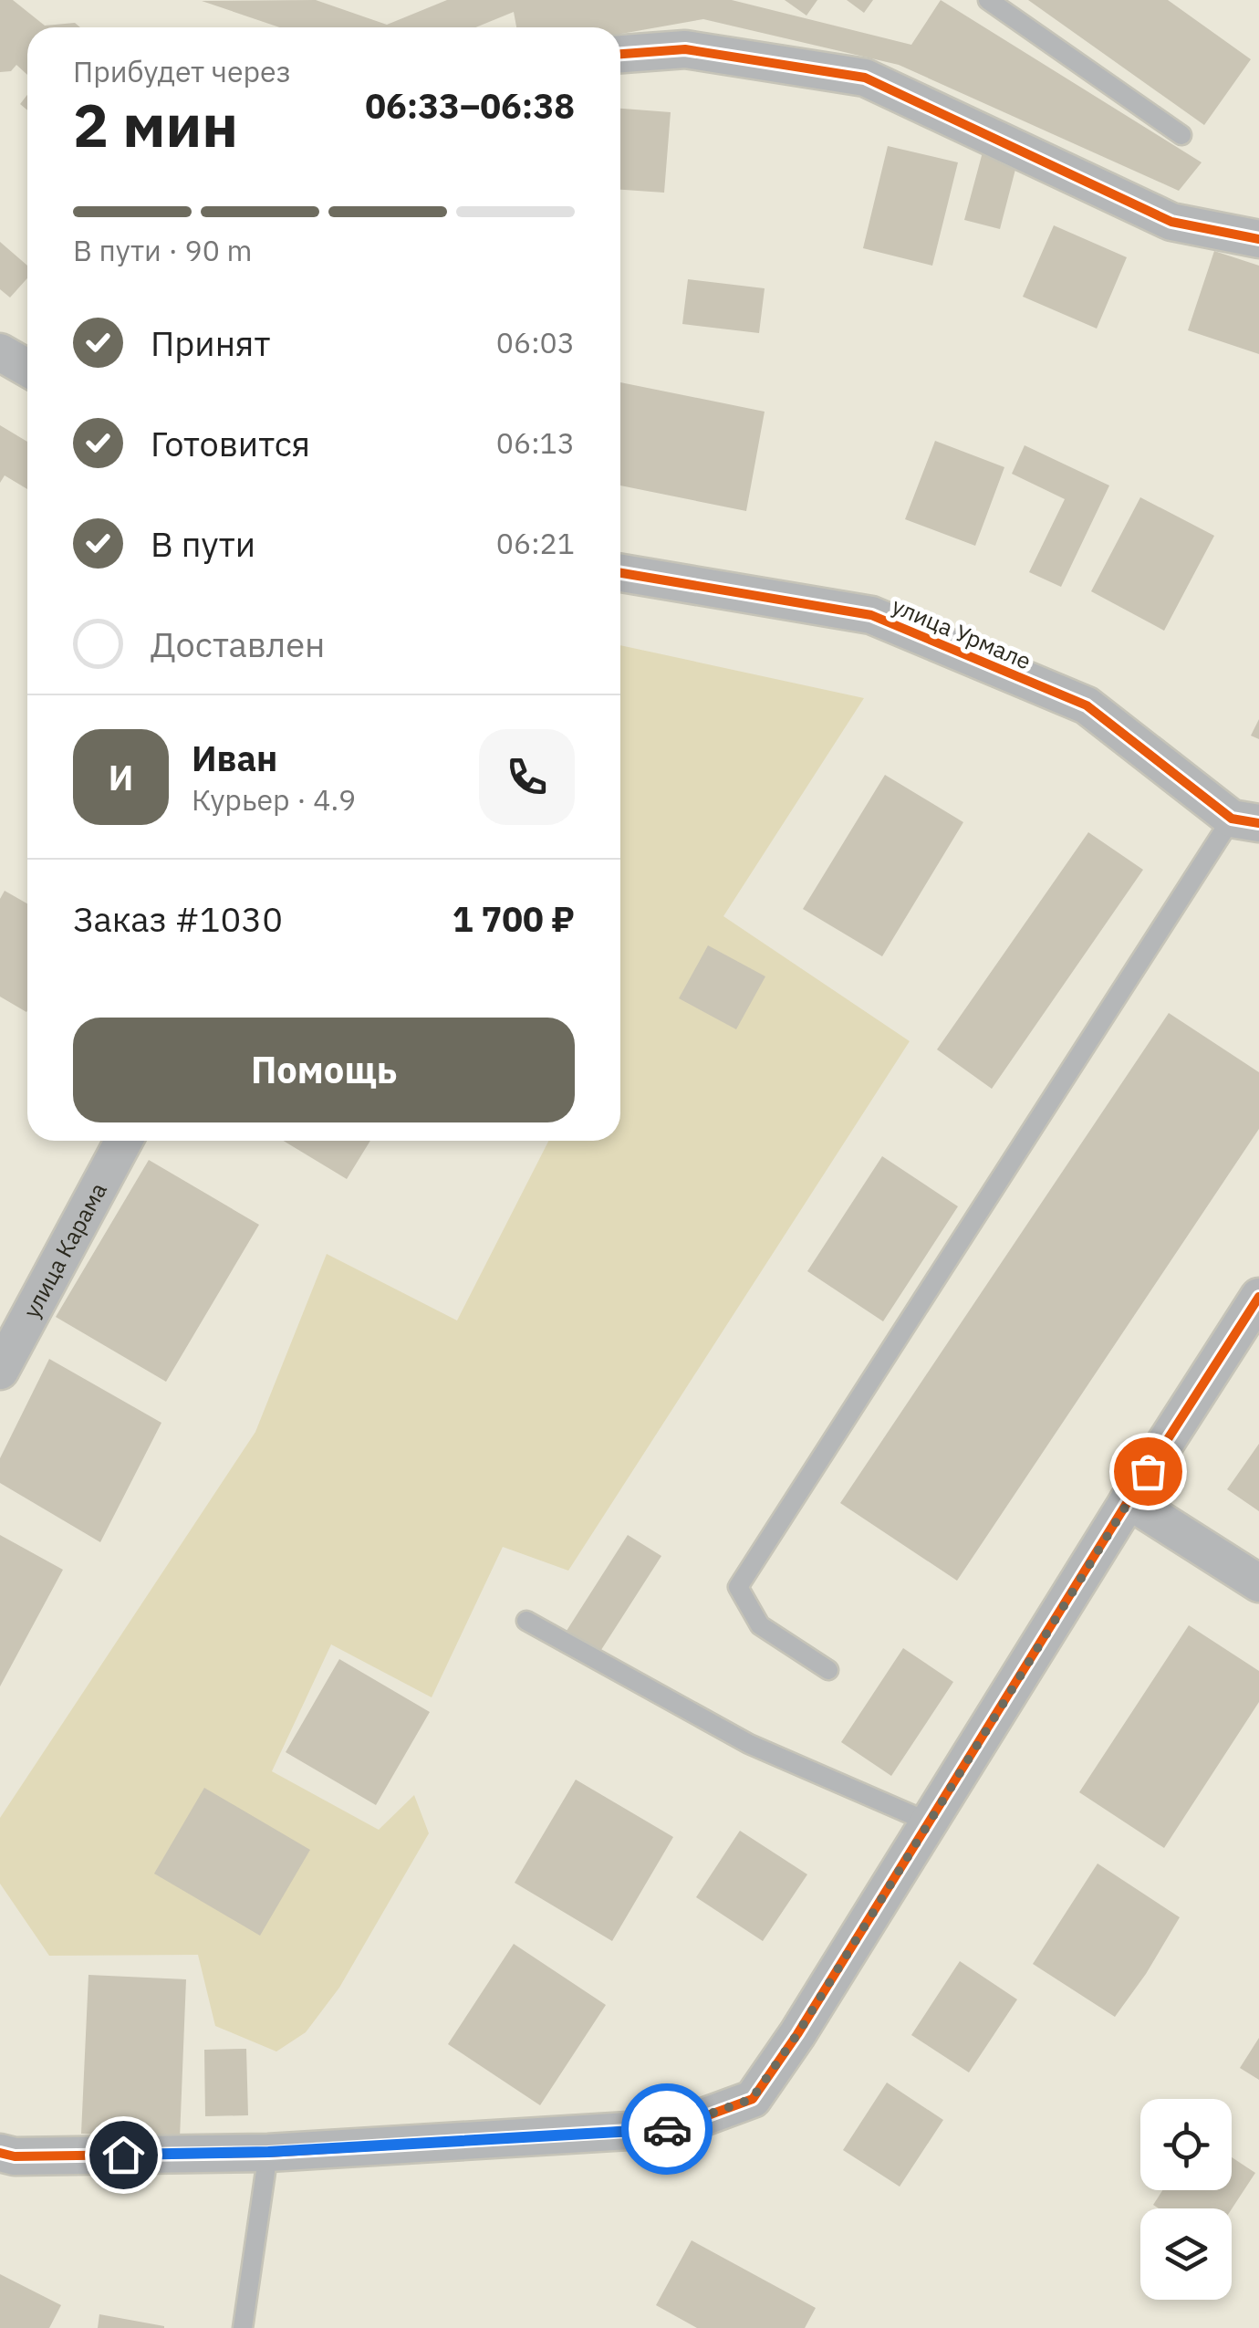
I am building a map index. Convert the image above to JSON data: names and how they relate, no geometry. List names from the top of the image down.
{
  "streets": {
    "street": ["улица Урмале", "улица Карама"]
  },
  "page": {
    "heading": ["2 мин", "Прибудет через", "06:33–06:38"],
    "panel": [
      "Иван",
      "Курьер · 4.9",
      "Заказ #1030",
      "1 700 ₽"
    ],
    "bar": "В пути · 90 m",
    "list": [
      ["Принят", "06:03"],
      ["Готовится", "06:13"],
      ["В пути", "06:21"],
      "Доставлен"
    ],
    "round": "И",
    "buttons": "Помощь"
  }
}
